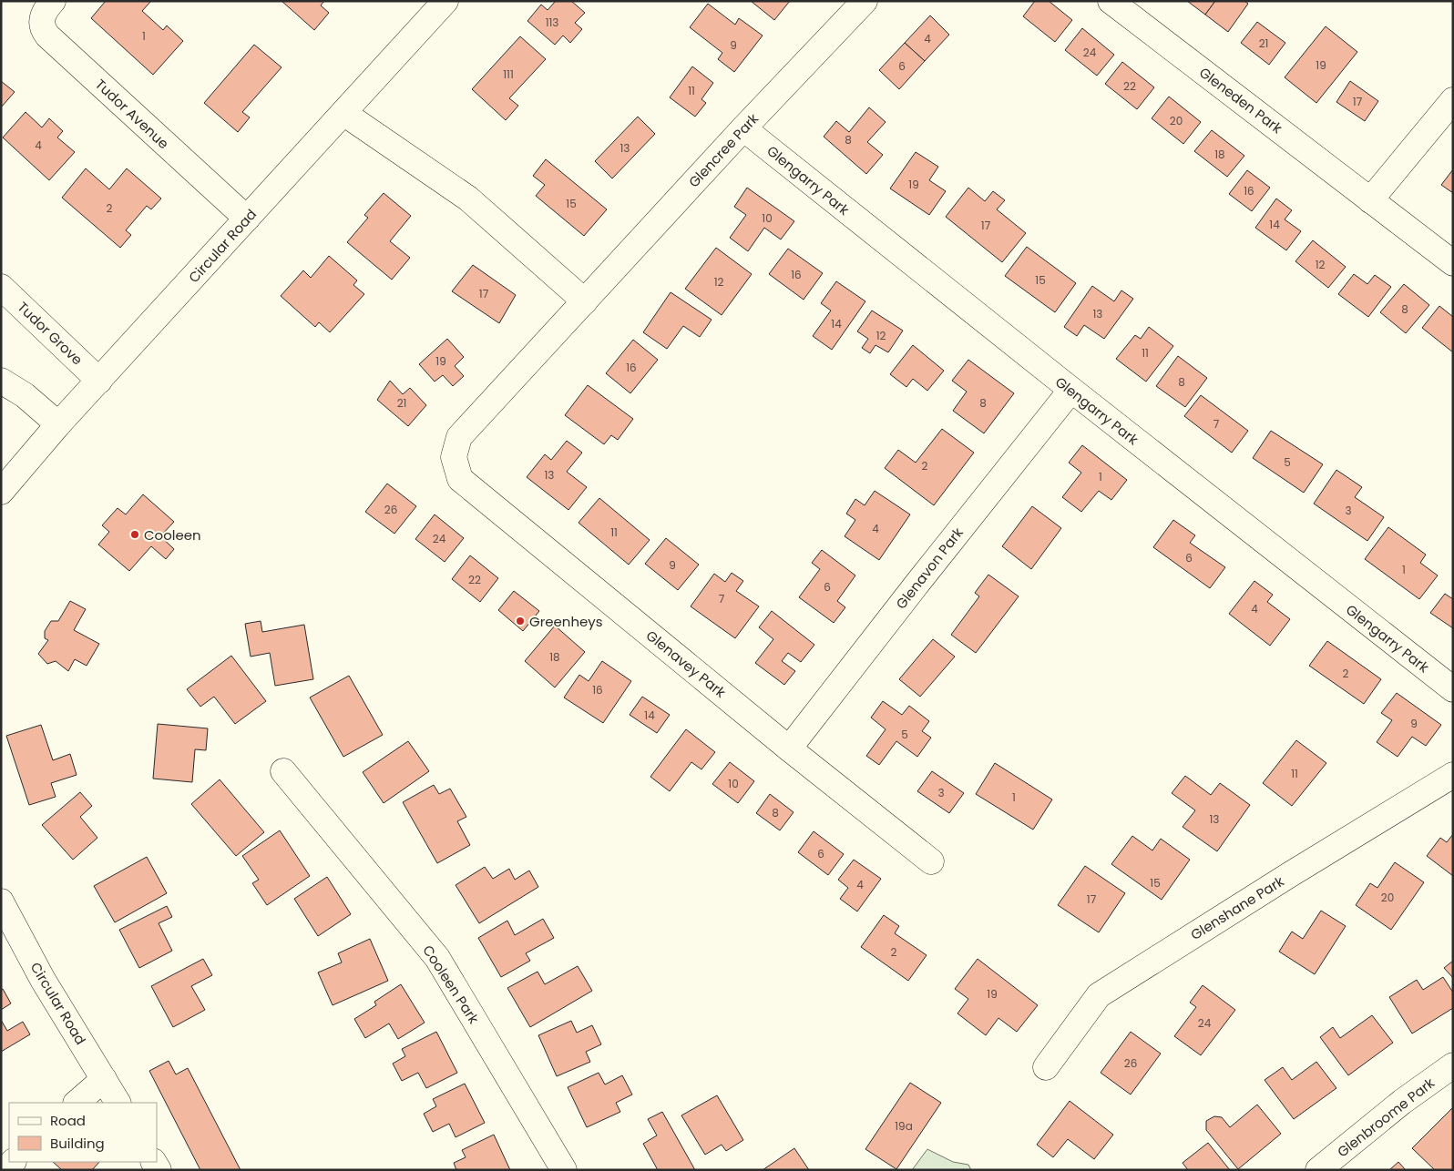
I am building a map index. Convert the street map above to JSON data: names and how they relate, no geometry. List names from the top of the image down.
{
  "streets": {
    "street": [
      "Gleneden Park",
      "Tudor Avenue",
      "Glencree Park",
      "Glengarry Park",
      "Circular Road",
      "Tudor Grove",
      "Glenavon Park",
      "Glenavey Park",
      "Glenshane Park",
      "Cooleen Park",
      "Glenbroome Park"
    ]
  },
  "crossings": [
    ["Tudor Avenue", "Circular Road"],
    ["Glencree Park", "Glengarry Park"],
    ["Glencree Park", "Glenavey Park"],
    ["Glengarry Park", "Glenavon Park"],
    ["Circular Road", "Tudor Grove"],
    ["Glenavon Park", "Glenavey Park"]
  ],
  "places": ["Cooleen", "Greenheys"],
  "house_numbers": [
    "113",
    "1",
    "4",
    "21",
    "9",
    "24",
    "19",
    "6",
    "111",
    "22",
    "11",
    "17",
    "20",
    "8",
    "4",
    "13",
    "18",
    "19",
    "16",
    "15",
    "2",
    "10",
    "14",
    "17",
    "12",
    "16",
    "15",
    "12",
    "17",
    "8",
    "13",
    "14",
    "12",
    "11",
    "19",
    "16",
    "8",
    "21",
    "8",
    "7",
    "5",
    "2",
    "13",
    "1",
    "26",
    "3",
    "4",
    "11",
    "24",
    "6",
    "9",
    "1",
    "22",
    "6",
    "7",
    "4",
    "18",
    "2",
    "16",
    "14",
    "9",
    "5",
    "11",
    "10",
    "3",
    "1",
    "8",
    "13",
    "6",
    "15",
    "4",
    "20",
    "17",
    "2",
    "19",
    "24",
    "26",
    "19a"
  ],
  "legend": ["Road", "Building"]
}
